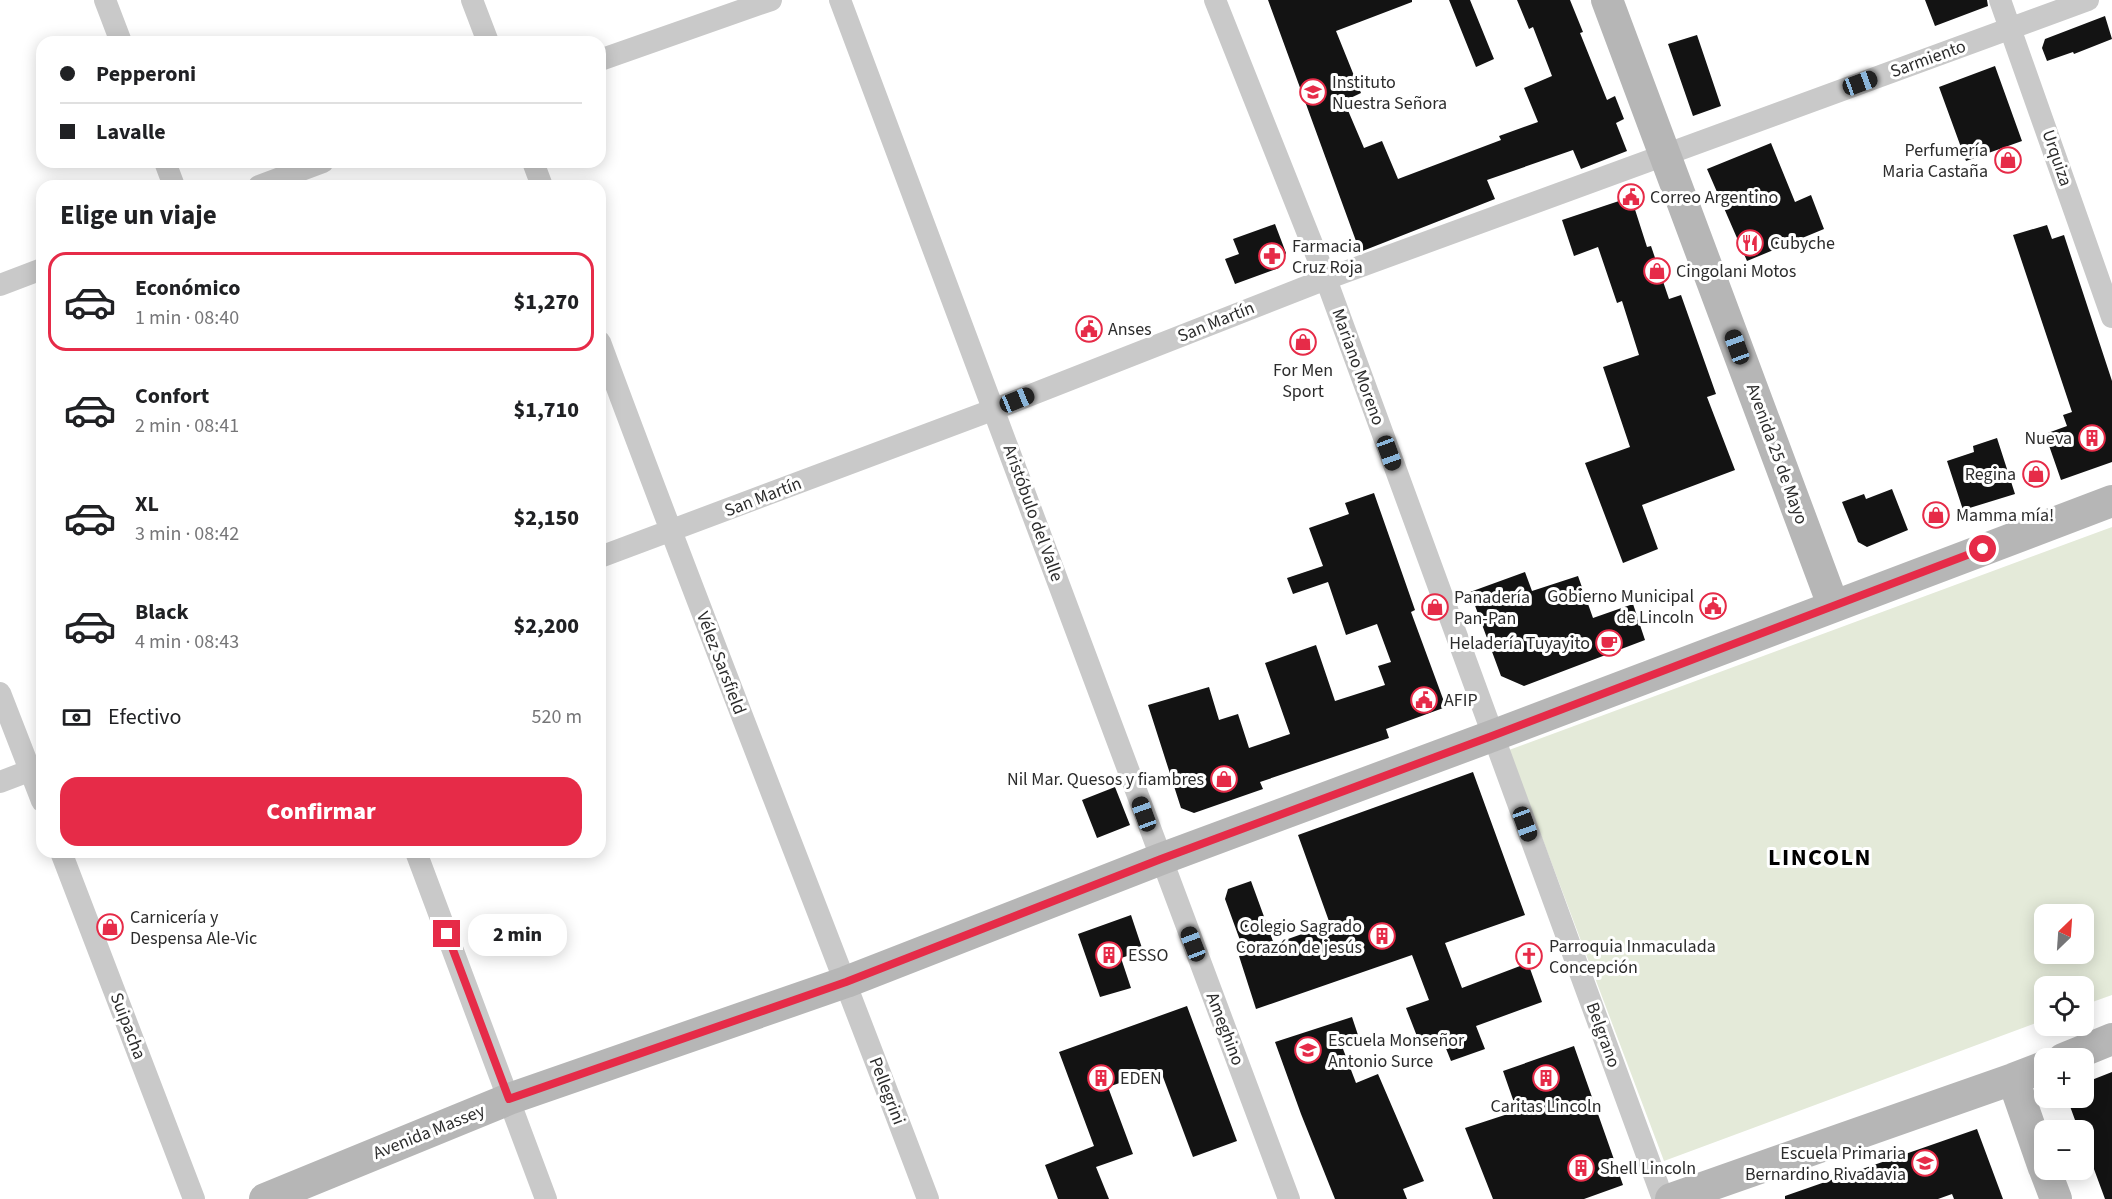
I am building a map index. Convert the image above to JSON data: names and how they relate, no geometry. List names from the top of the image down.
{
  "streets": {
    "main road": ["Avenida 25 de Mayo", "Avenida Massey"],
    "street": [
      "Sarmiento",
      "Urquiza",
      "San Martín",
      "Mariano Moreno",
      "Aristóbulo del Valle",
      "Vélez Sarsfield",
      "Suipacha",
      "Ameghino",
      "Belgrano",
      "Pellegrini"
    ]
  },
  "crossings": [
    ["Sarmiento", "Urquiza"],
    ["Sarmiento", "San Martín"],
    ["Sarmiento", "Avenida 25 de Mayo"],
    ["San Martín", "Mariano Moreno"],
    ["San Martín", "Avenida 25 de Mayo"],
    ["San Martín", "Aristóbulo del Valle"],
    ["San Martín", "Vélez Sarsfield"],
    ["Mariano Moreno", "Belgrano"],
    ["Mariano Moreno", "Avenida Massey"],
    ["Avenida 25 de Mayo", "Avenida Massey"],
    ["Aristóbulo del Valle", "Ameghino"],
    ["Aristóbulo del Valle", "Avenida Massey"],
    ["Vélez Sarsfield", "Pellegrini"],
    ["Vélez Sarsfield", "Avenida Massey"],
    ["Ameghino", "Avenida Massey"],
    ["Belgrano", "Avenida Massey"],
    ["Pellegrini", "Avenida Massey"]
  ],
  "districts": ["LINCOLN"],
  "places": {
    "school or university": ["Instituto Nuestra Señora", "Escuela Monseñor Antonio Surce", "Escuela Primaria Bernardino Rivadavia"],
    "shop": [
      "Perfumería Maria Castaña",
      "Cingolani Motos",
      "For Men Sport",
      "Regina",
      "Mamma mía!",
      "Panadería Pan-Pan",
      "Nil Mar. Quesos y fiambres",
      "Carnicería y Despensa Ale-Vic"
    ],
    "public building": [
      "Correo Argentino",
      "Anses",
      "Gobierno Municipal de Lincoln",
      "AFIP"
    ],
    "restaurant": ["Cubyche"],
    "pharmacy": ["Farmacia Cruz Roja"],
    "building": [
      "Nueva",
      "Colegio Sagrado Corazón de jesús",
      "ESSO",
      "EDEN",
      "Caritas Lincoln",
      "Shell Lincoln"
    ],
    "cafe": ["Heladería Tuyayito"],
    "church": ["Parroquia Inmaculada Concepción"]
  },
  "north": "top right",
  "page": {
    "banner": ["Pepperoni", "Lavalle"],
    "heading": "Elige un viaje",
    "list": [
      {
        "name": "Económico",
        "note": "1 min · 08:40",
        "value": "$1,270"
      },
      {
        "name": "Confort",
        "note": "2 min · 08:41",
        "value": "$1,710"
      },
      {
        "name": "XL",
        "note": "3 min · 08:42",
        "value": "$2,150"
      },
      {
        "name": "Black",
        "note": "4 min · 08:43",
        "value": "$2,200"
      }
    ],
    "pay": ["Efectivo", "520 m"],
    "buttons": "Confirmar",
    "map_buttons": ["+", "−"],
    "bubble": "2 min"
  }
}
